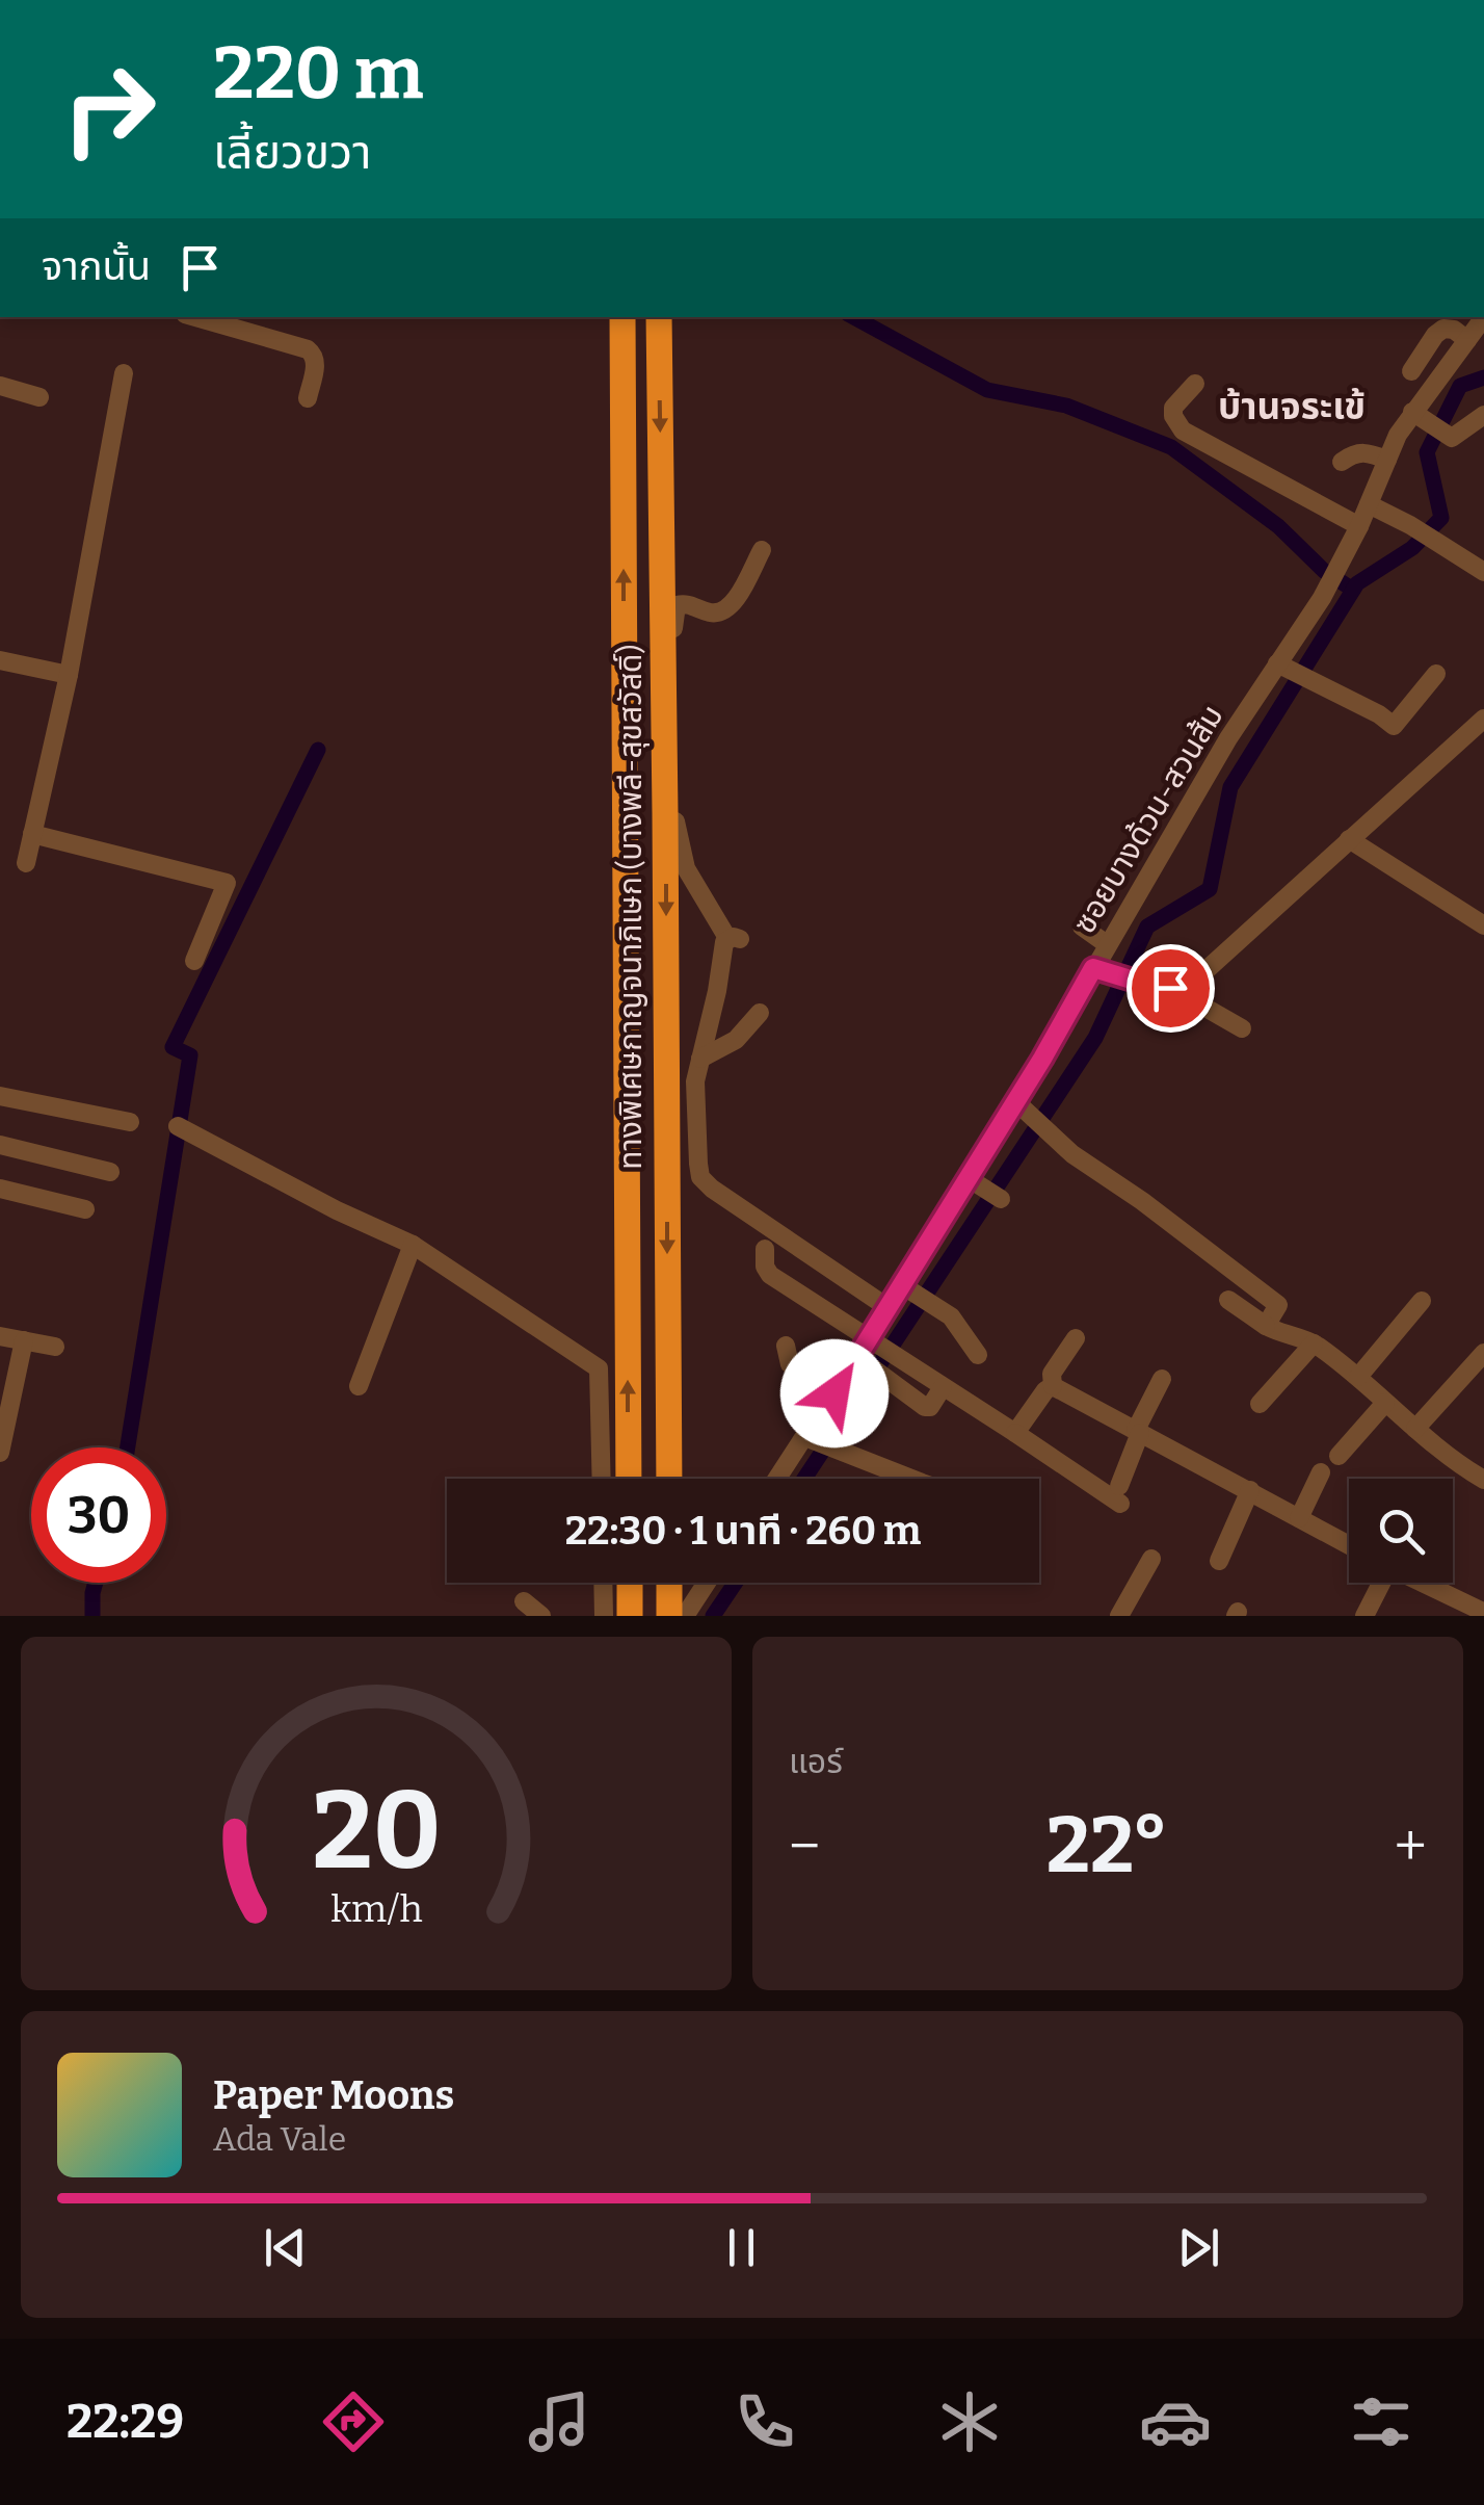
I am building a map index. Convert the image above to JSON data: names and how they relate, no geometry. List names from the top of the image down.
{
  "streets": {
    "highway": ["ทางพิเศษกาญจนาภิเษก (บางพลี-สุขสวัสดิ์)"],
    "street": ["ซอยบางด้วน-สวนส้ม"]
  },
  "districts": ["บ้านจระเข้"],
  "page": {
    "turn": ["220 m", "เลี้ยวขวา"],
    "then": "จากนั้น",
    "limit": "30",
    "trip": "22:30 · 1 นาที · 260 m",
    "tile": "แอร์",
    "heat": ["−", "22°", "+"],
    "song": ["Paper Moons", "Ada Vale"],
    "tabs": "22:29",
    "gauge": ["20", "km/h"]
  }
}
